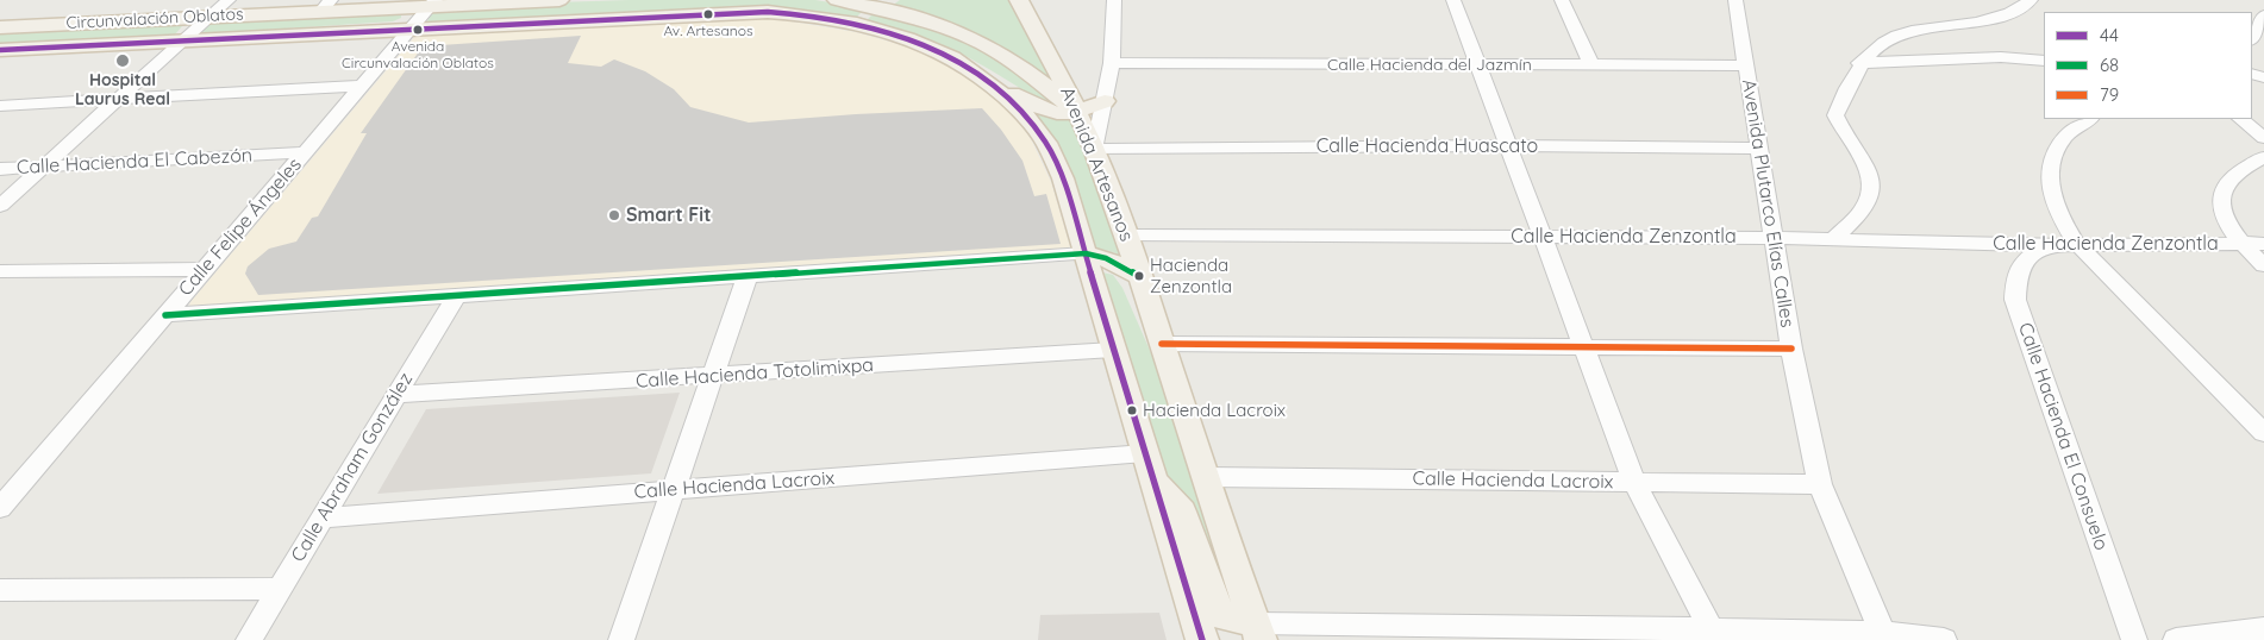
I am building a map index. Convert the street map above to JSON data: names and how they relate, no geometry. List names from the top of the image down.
{
  "streets": {
    "main road": ["Circunvalación Oblatos", "Avenida Artesanos"],
    "street": [
      "Calle Hacienda del Jazmín",
      "Calle Hacienda Huascato",
      "Calle Hacienda El Cabezón",
      "Avenida Plutarco Elías Calles",
      "Calle Felipe Ángeles",
      "Calle Hacienda Zenzontla",
      "Calle Hacienda Totolimixpa",
      "Calle Hacienda El Consuelo",
      "Calle Abraham González",
      "Calle Hacienda Lacroix"
    ]
  },
  "crossings": [
    ["Circunvalación Oblatos", "Avenida Artesanos"],
    ["Circunvalación Oblatos", "Calle Felipe Ángeles"],
    ["Calle Hacienda del Jazmín", "Avenida Plutarco Elías Calles"],
    ["Calle Hacienda Huascato", "Avenida Artesanos"],
    ["Calle Hacienda Huascato", "Avenida Plutarco Elías Calles"],
    ["Calle Hacienda El Cabezón", "Calle Felipe Ángeles"],
    ["Avenida Artesanos", "Calle Hacienda Zenzontla"],
    ["Avenida Artesanos", "Calle Hacienda Totolimixpa"],
    ["Avenida Artesanos", "Calle Hacienda Lacroix"],
    ["Avenida Plutarco Elías Calles", "Calle Hacienda Zenzontla"],
    ["Avenida Plutarco Elías Calles", "Calle Hacienda Lacroix"],
    ["Calle Hacienda Zenzontla", "Calle Hacienda El Consuelo"],
    ["Calle Hacienda Totolimixpa", "Calle Abraham González"],
    ["Calle Abraham González", "Calle Hacienda Lacroix"]
  ],
  "places": [
    "Av. Artesanos",
    "Avenida Circunvalación Oblatos",
    "Hospital Laurus Real",
    "Smart Fit",
    "Hacienda Zenzontla",
    "Hacienda Lacroix"
  ],
  "lines": ["transit line 44", "transit line 68", "transit line 79"],
  "legend": ["44", "68", "79"]
}
